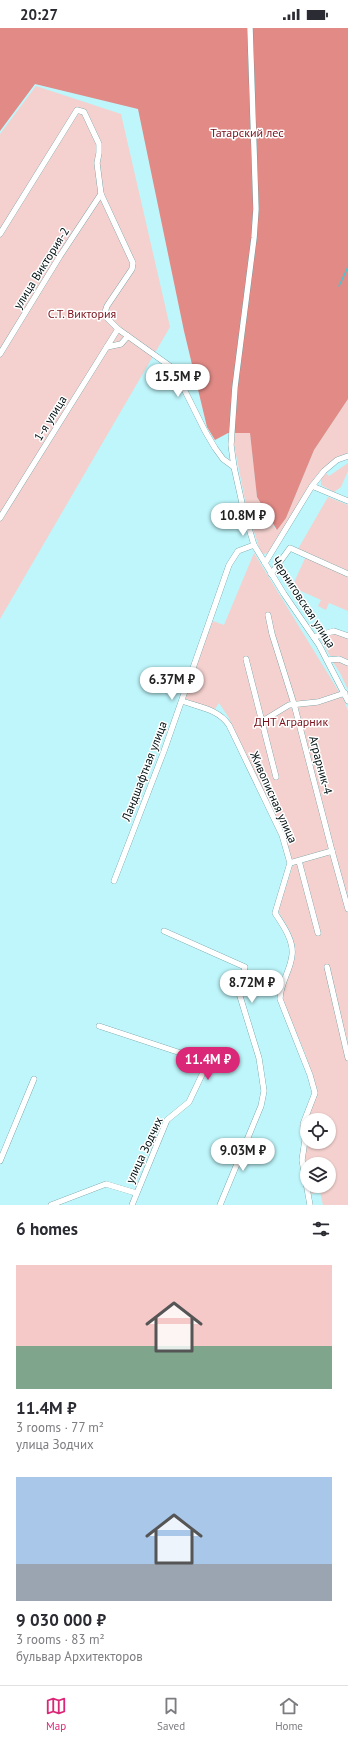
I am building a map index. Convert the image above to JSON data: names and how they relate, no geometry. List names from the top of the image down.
{
  "streets": {
    "street": [
      "улица Виктория-2",
      "1-я улица",
      "Черниговская улица",
      "Аграрник-4",
      "Ландшафтная улица",
      "Живописная улица",
      "улица Зодчих"
    ]
  },
  "crossings": [
    ["Черниговская улица", "Ландшафтная улица"],
    ["Ландшафтная улица", "Живописная улица"]
  ],
  "parks": ["Татарский лес", "С.Т. Виктория", "ДНТ Аграрник"],
  "page": {
    "status": "20:27",
    "price": [
      "15.5M ₽",
      "10.8M ₽",
      "6.37M ₽",
      "8.72M ₽",
      "11.4M ₽",
      "9.03M ₽"
    ],
    "heading": "6 homes",
    "list": [
      {
        "name": "11.4M ₽",
        "note": "3 rooms · 77 m² · улица Зодчих"
      },
      {
        "name": "9 030 000 ₽",
        "note": "3 rooms · 83 m² · бульвар Архитекторов"
      }
    ],
    "tabs": ["Map", "Saved", "Home"]
  }
}
